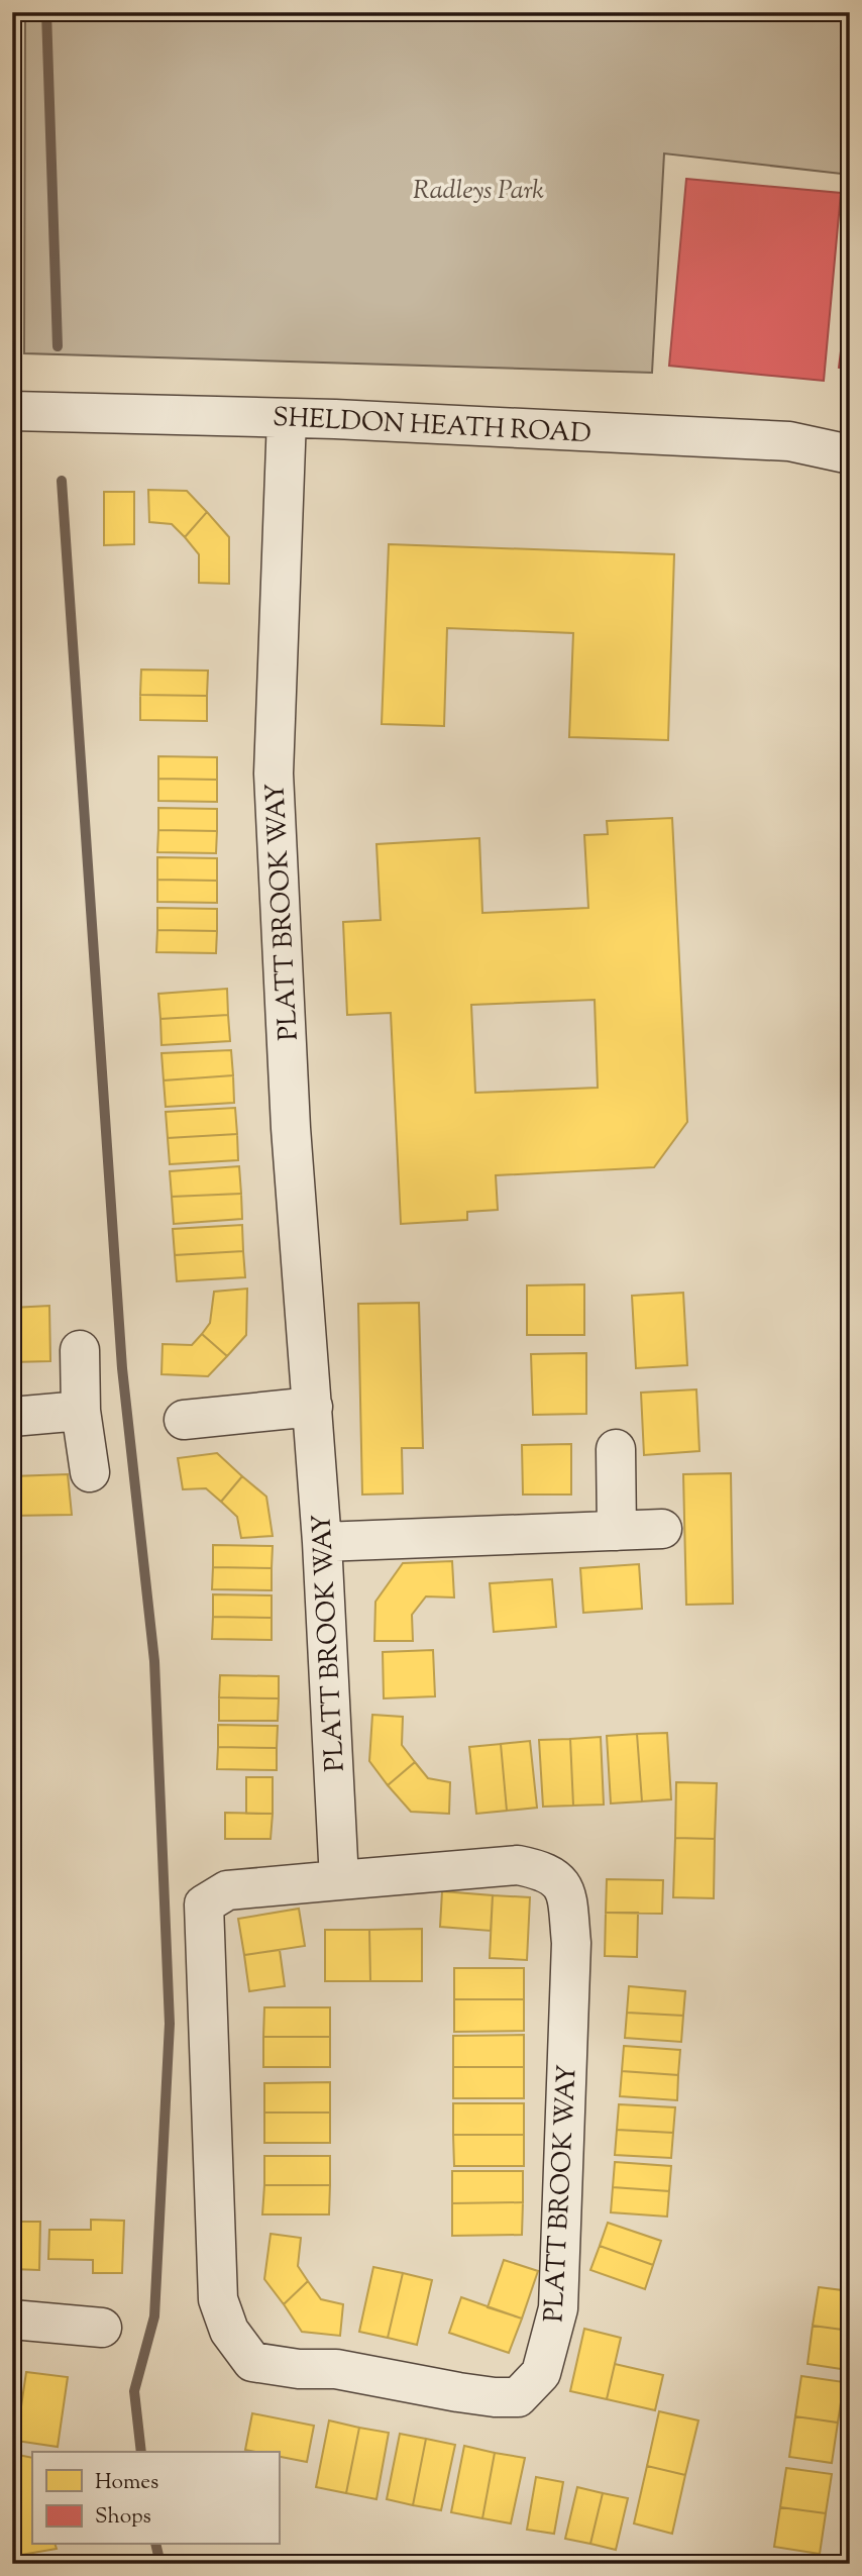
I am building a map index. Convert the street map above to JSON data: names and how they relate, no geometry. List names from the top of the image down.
{
  "streets": {
    "street": ["SHELDON HEATH ROAD", "PLATT BROOK WAY"]
  },
  "crossings": [
    ["SHELDON HEATH ROAD", "PLATT BROOK WAY"]
  ],
  "parks": ["Radleys Park"],
  "legend": ["Homes", "Shops"]
}
